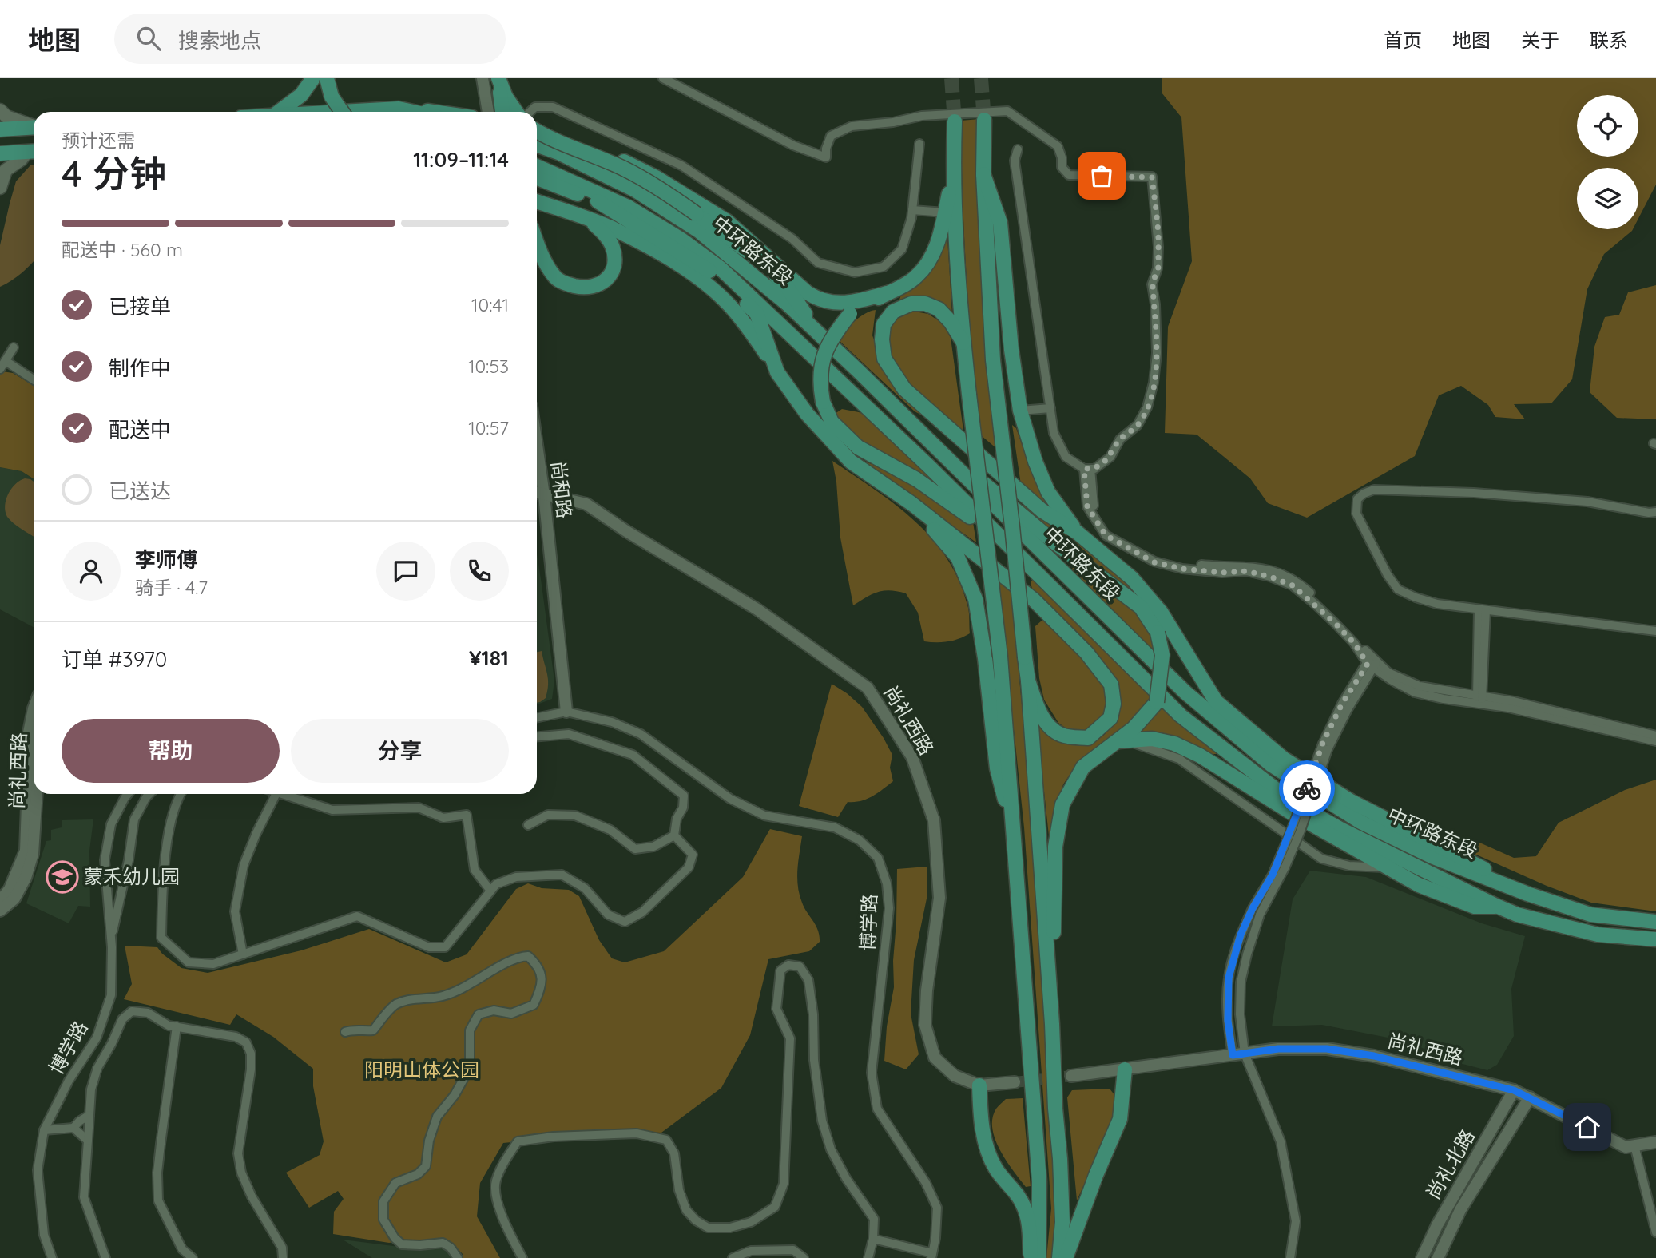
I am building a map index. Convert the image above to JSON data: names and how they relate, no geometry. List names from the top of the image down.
{
  "streets": {
    "highway": ["中环路东段"],
    "street": [
      "尚和路",
      "尚礼西路",
      "博学路",
      "尚礼北路"
    ]
  },
  "crossings": [
    ["尚和路", "尚礼西路"],
    ["尚和路", "博学路"],
    ["尚礼西路", "尚礼北路"]
  ],
  "parks": ["阳明山体公园"],
  "places": {
    "school or university": ["蒙禾幼儿园"]
  },
  "page": {
    "header": "地图",
    "search": "搜索地点",
    "nav": [
      "首页",
      "地图",
      "关于",
      "联系"
    ],
    "heading": ["4 分钟", "预计还需", "11:09–11:14"],
    "panel": [
      "李师傅",
      "骑手 · 4.7",
      "订单 #3970",
      "¥181"
    ],
    "bar": "配送中 · 560 m",
    "list": [
      ["已接单", "10:41"],
      ["制作中", "10:53"],
      ["配送中", "10:57"],
      "已送达"
    ],
    "buttons": ["帮助", "分享"]
  }
}
